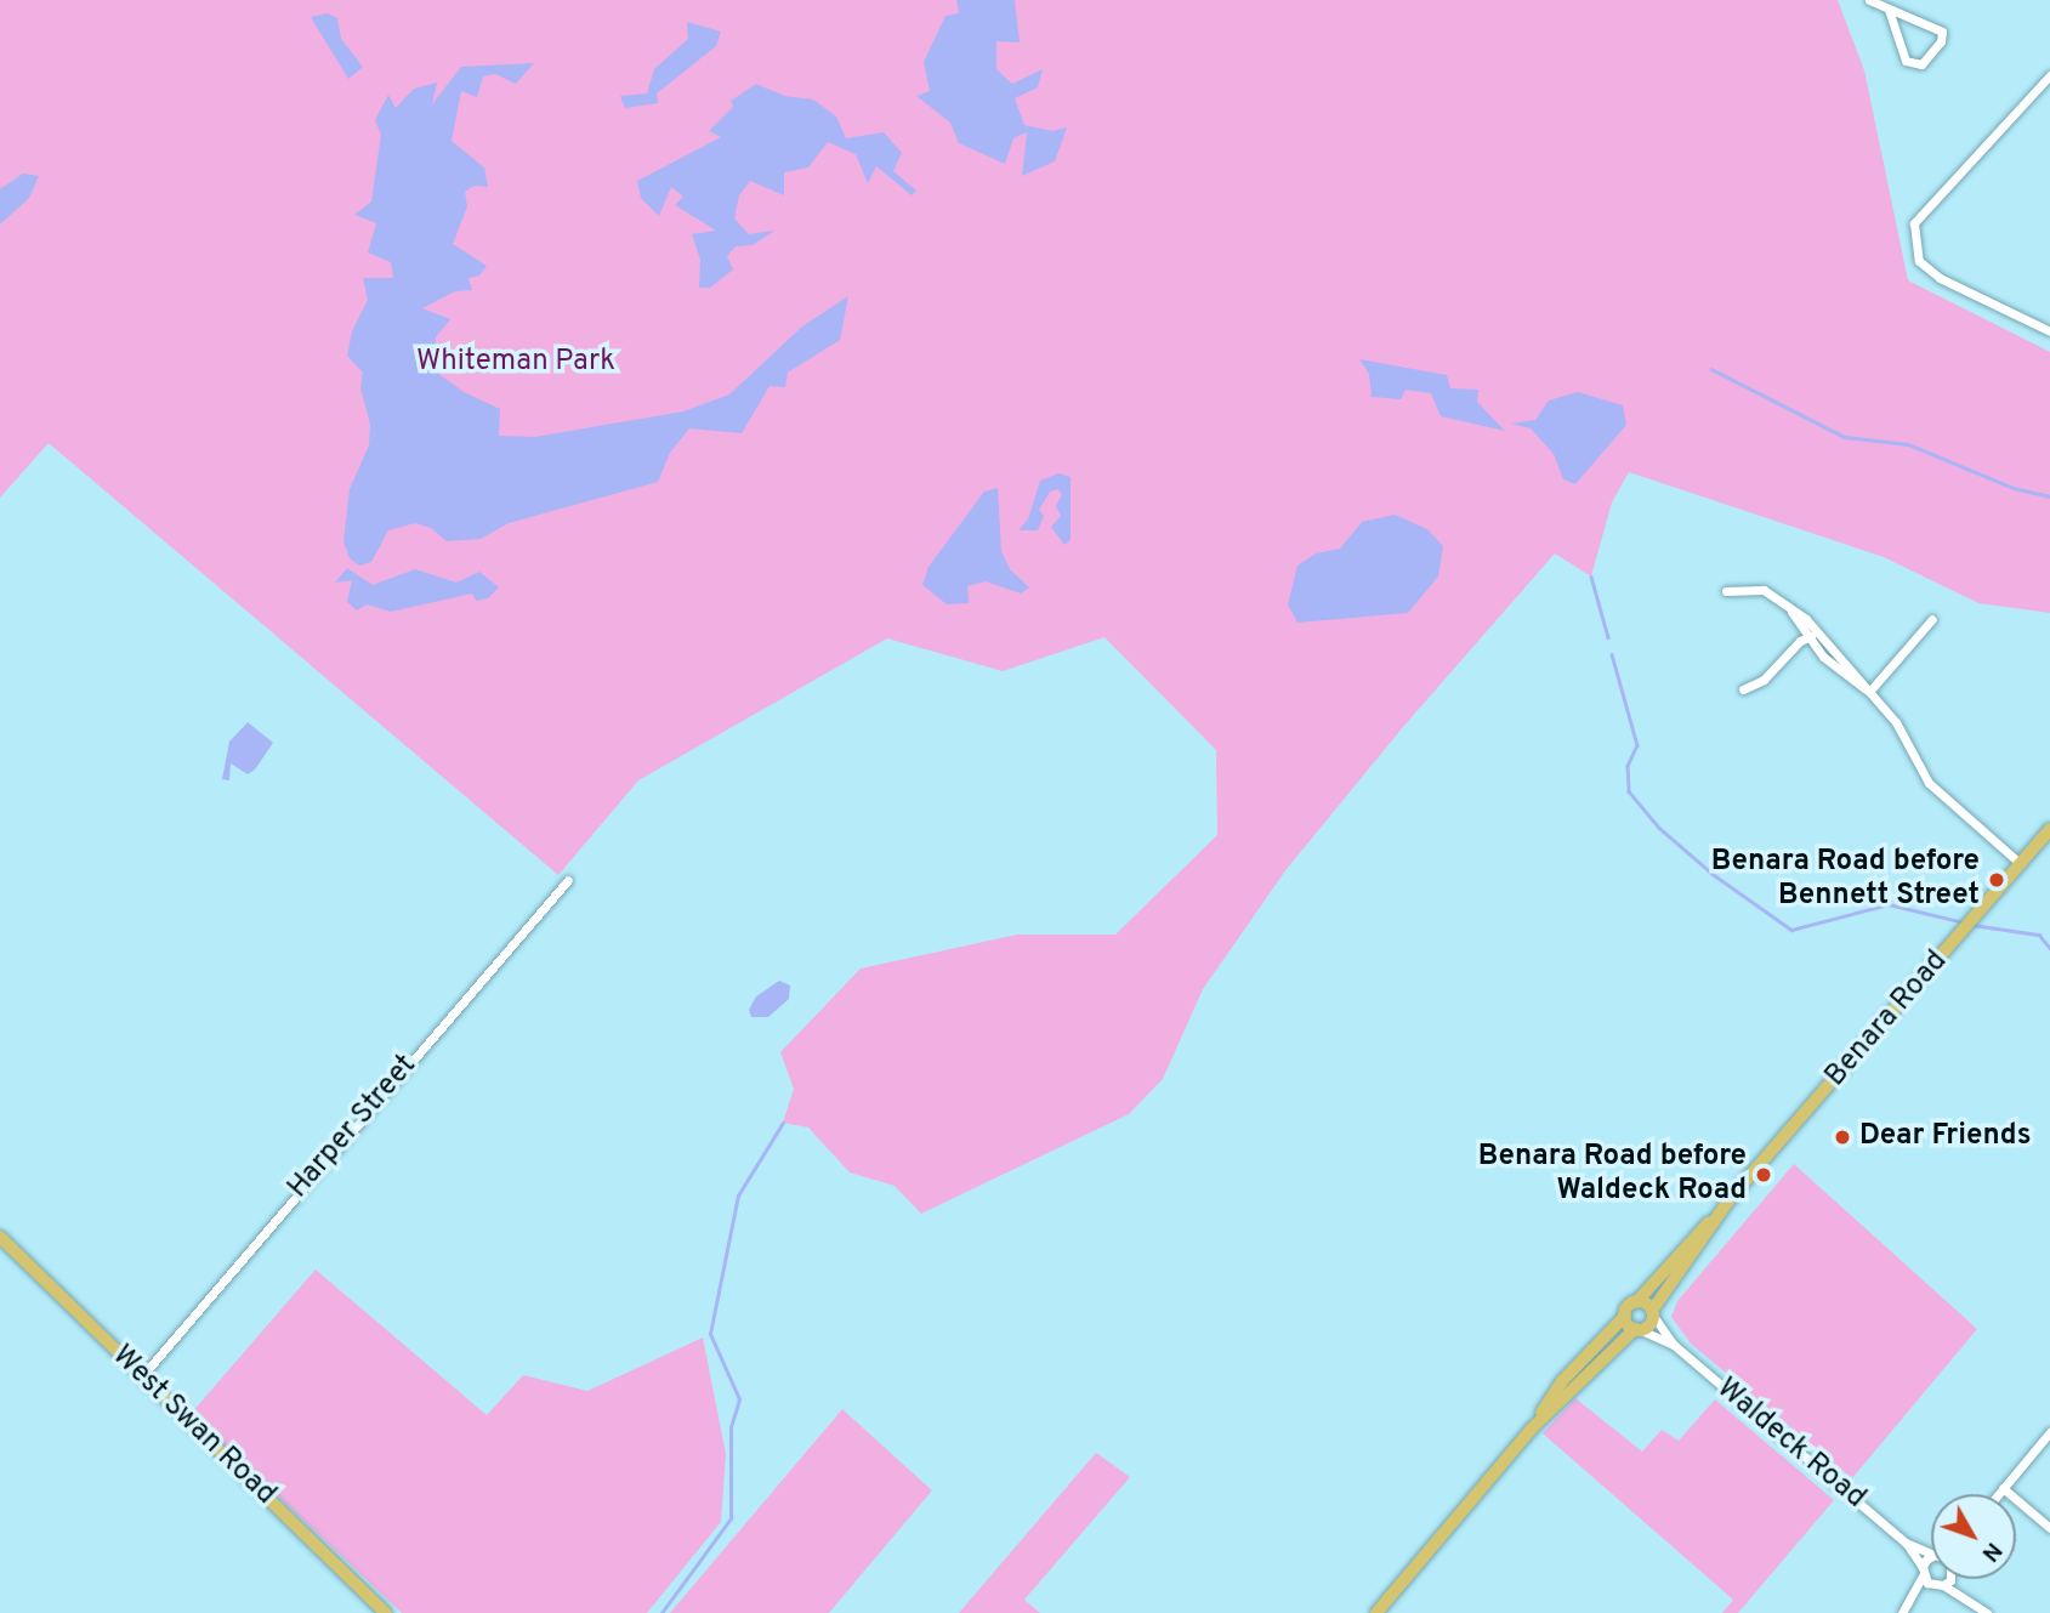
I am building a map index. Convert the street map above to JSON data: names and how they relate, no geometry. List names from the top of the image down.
{
  "streets": {
    "main road": ["Benara Road", "West Swan Road"],
    "street": ["Harper Street", "Waldeck Road"]
  },
  "crossings": [
    ["Benara Road", "Waldeck Road"],
    ["Harper Street", "West Swan Road"]
  ],
  "parks": ["Whiteman Park"],
  "places": ["Benara Road before Bennett Street", "Dear Friends", "Benara Road before Waldeck Road"],
  "north": "bottom right"
}
